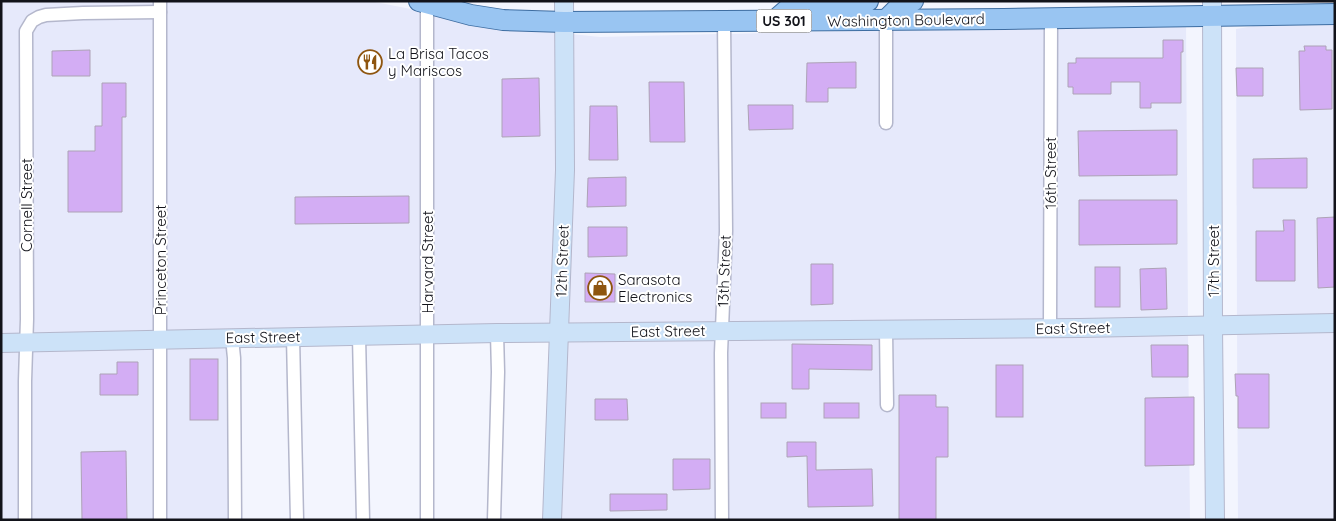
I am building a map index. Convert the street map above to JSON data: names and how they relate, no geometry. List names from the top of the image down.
{
  "streets": {
    "main road": ["Washington Boulevard", "US 301"],
    "street": [
      "16th Street",
      "Cornell Street",
      "Princeton Street",
      "12th Street",
      "17th Street",
      "Harvard Street",
      "13th Street",
      "East Street"
    ]
  },
  "crossings": [
    ["Washington Boulevard", "16th Street"],
    ["Washington Boulevard", "12th Street"],
    ["Washington Boulevard", "17th Street"],
    ["Washington Boulevard", "Harvard Street"],
    ["Washington Boulevard", "13th Street"],
    ["16th Street", "East Street"],
    ["Cornell Street", "Princeton Street"],
    ["Cornell Street", "East Street"],
    ["Princeton Street", "East Street"],
    ["12th Street", "East Street"],
    ["17th Street", "East Street"],
    ["Harvard Street", "East Street"],
    ["13th Street", "East Street"]
  ],
  "places": {
    "restaurant": ["La Brisa Tacos y Mariscos"],
    "shop": ["Sarasota Electronics"]
  }
}
